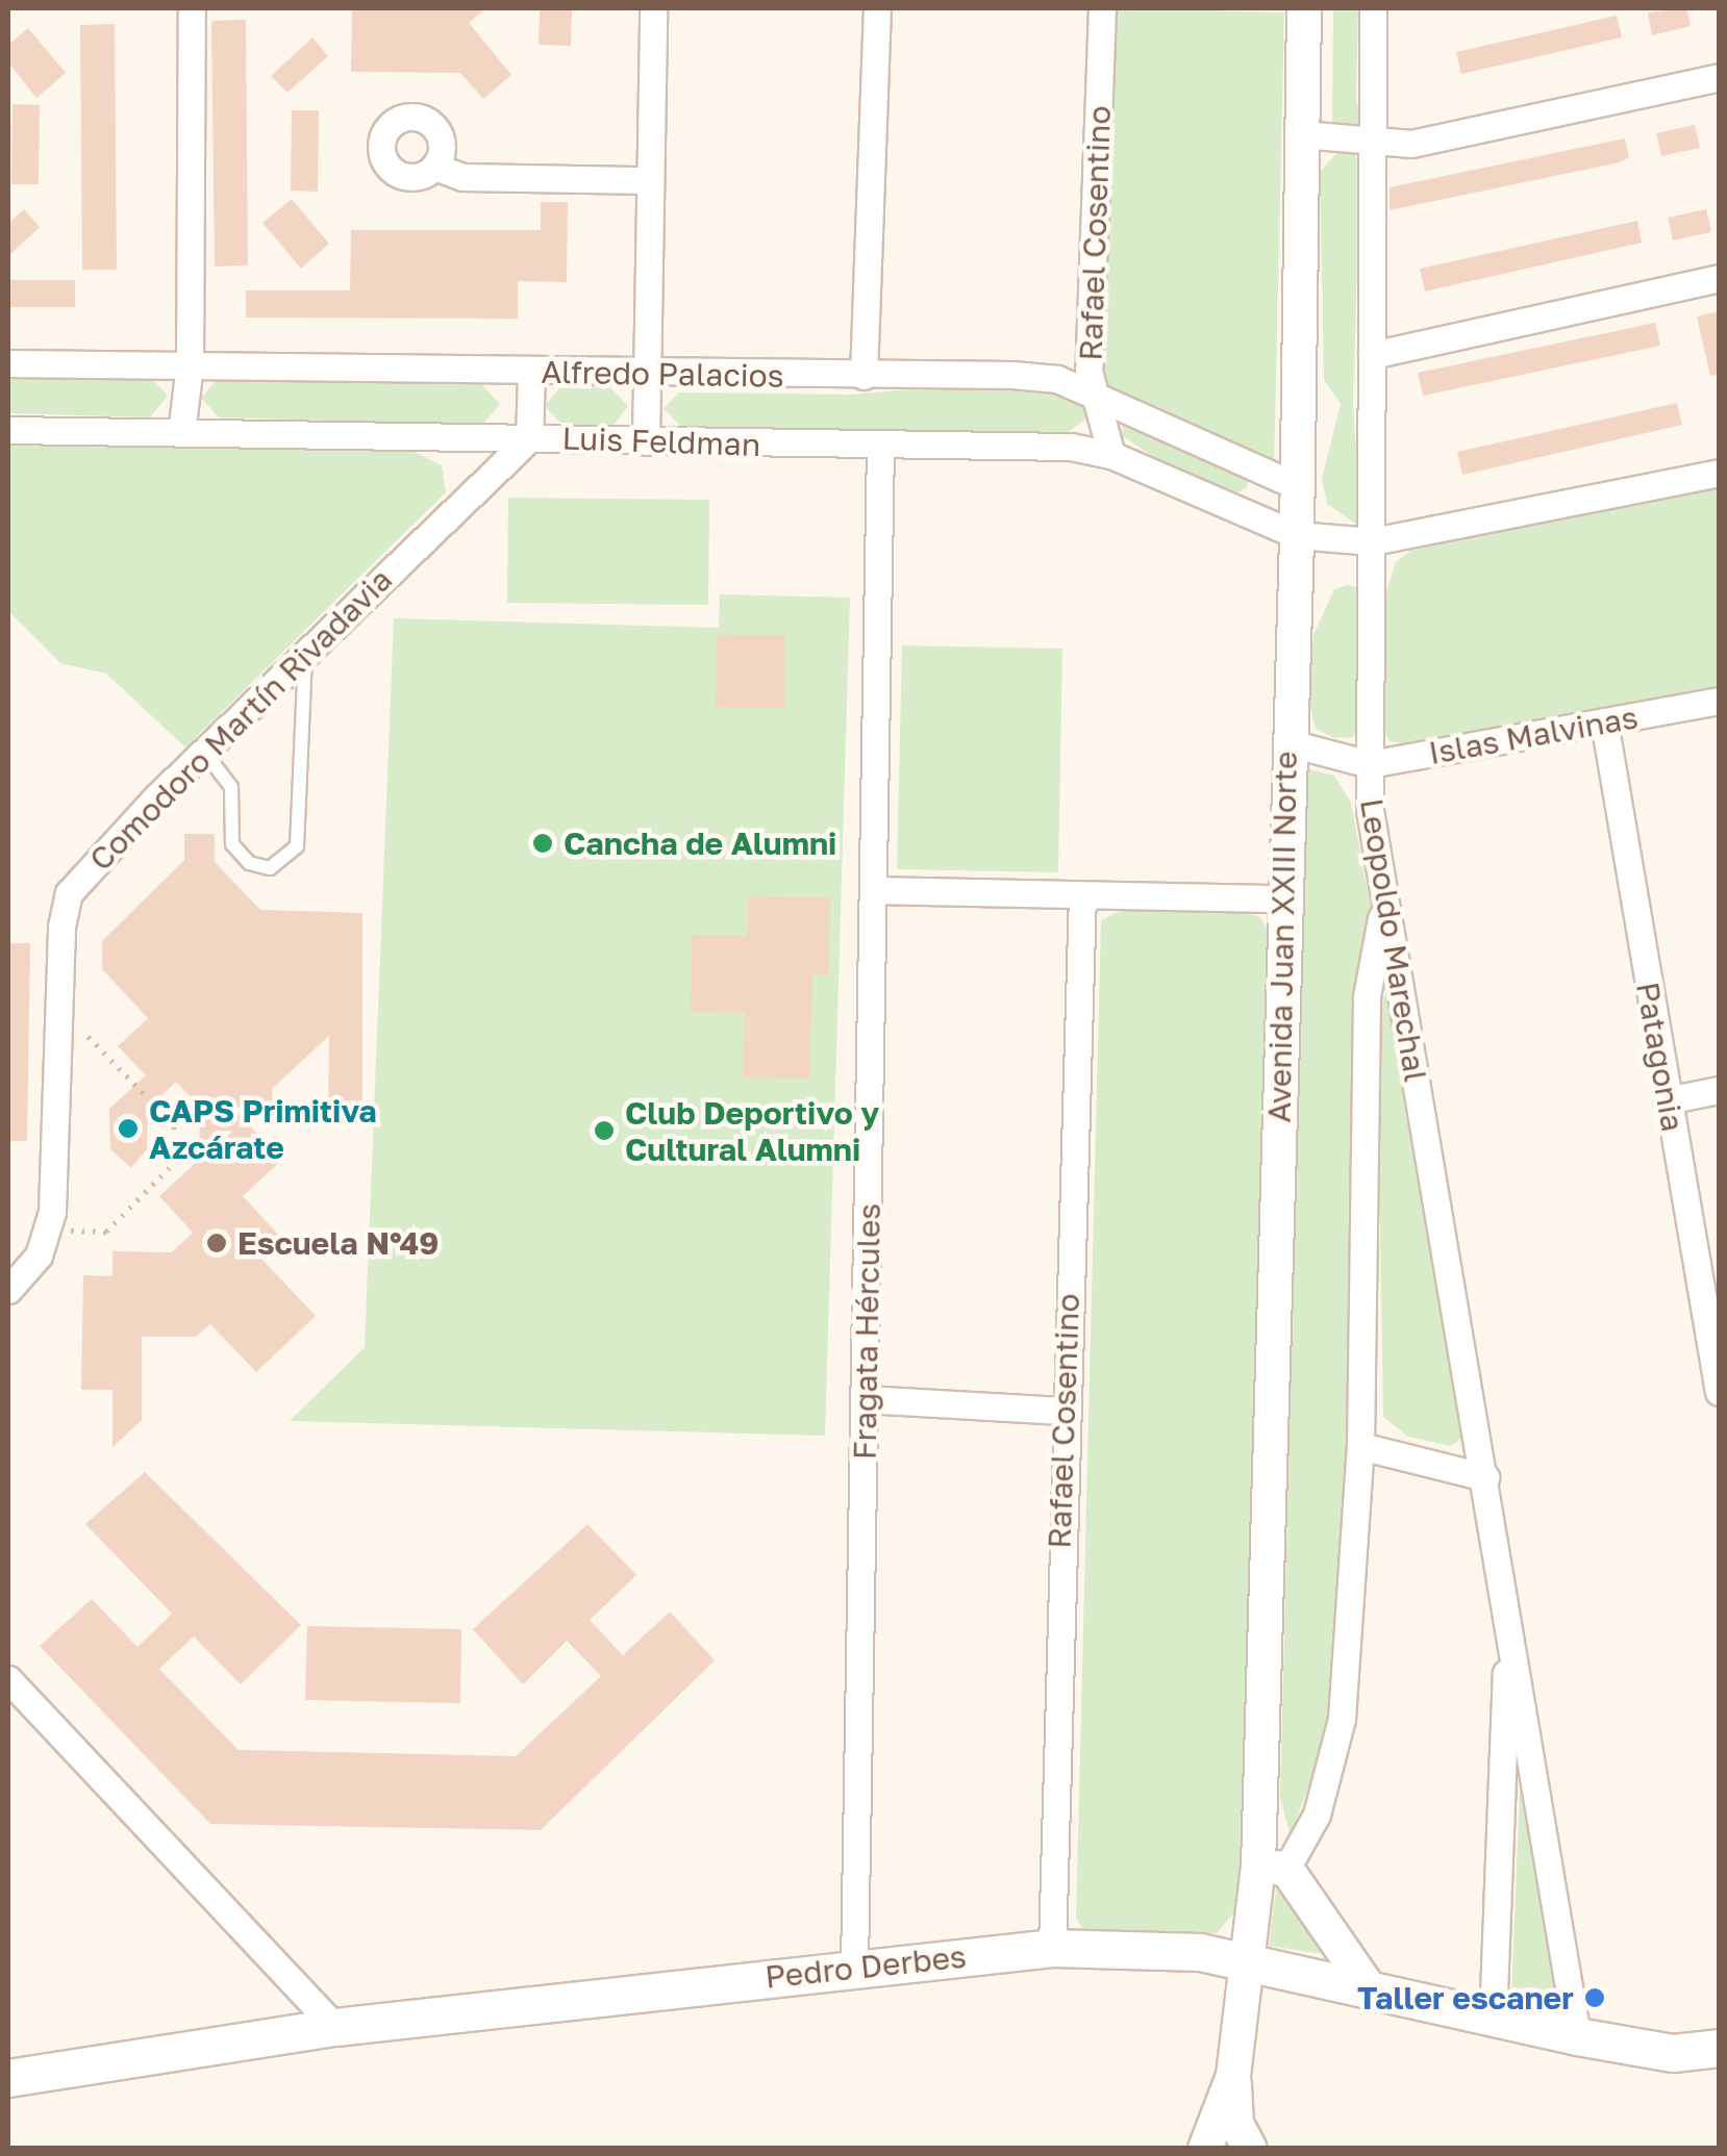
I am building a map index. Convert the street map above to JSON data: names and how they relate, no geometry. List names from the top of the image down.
{
  "streets": {
    "main road": ["Pedro Derbes"],
    "street": [
      "Rafael Cosentino",
      "Alfredo Palacios",
      "Luis Feldman",
      "Comodoro Martín Rivadavia",
      "Islas Malvinas",
      "Avenida Juan XXIII Norte",
      "Leopoldo Marechal",
      "Patagonia",
      "Fragata Hércules"
    ]
  },
  "crossings": [
    ["Rafael Cosentino", "Alfredo Palacios"],
    ["Rafael Cosentino", "Luis Feldman"],
    ["Rafael Cosentino", "Pedro Derbes"],
    ["Alfredo Palacios", "Avenida Juan XXIII Norte"],
    ["Luis Feldman", "Comodoro Martín Rivadavia"],
    ["Luis Feldman", "Avenida Juan XXIII Norte"],
    ["Luis Feldman", "Leopoldo Marechal"],
    ["Luis Feldman", "Fragata Hércules"],
    ["Islas Malvinas", "Avenida Juan XXIII Norte"],
    ["Islas Malvinas", "Leopoldo Marechal"],
    ["Islas Malvinas", "Patagonia"],
    ["Avenida Juan XXIII Norte", "Leopoldo Marechal"],
    ["Avenida Juan XXIII Norte", "Pedro Derbes"],
    ["Leopoldo Marechal", "Pedro Derbes"],
    ["Fragata Hércules", "Pedro Derbes"]
  ],
  "places": [
    "Cancha de Alumni",
    "CAPS Primitiva Azcárate",
    "Club Deportivo y Cultural Alumni",
    "Escuela N°49",
    "Taller escaner"
  ]
}
